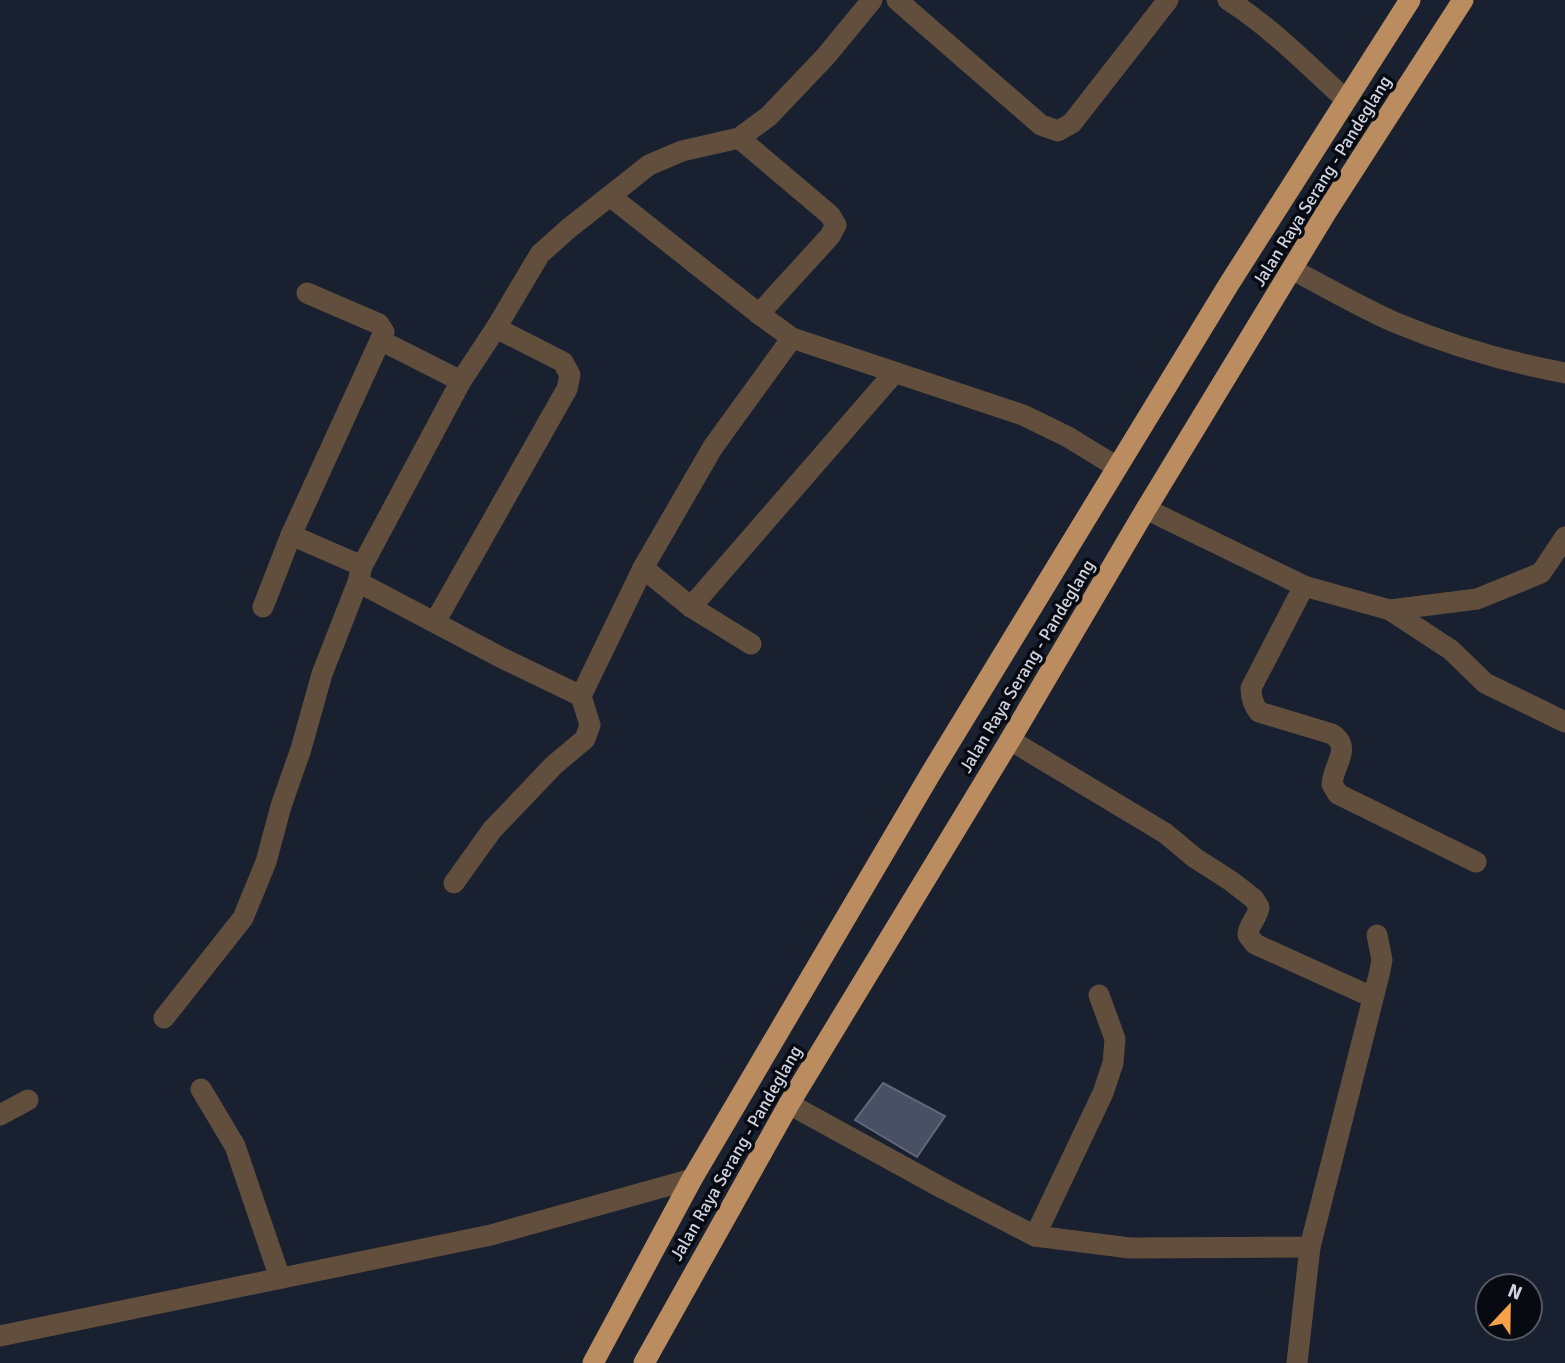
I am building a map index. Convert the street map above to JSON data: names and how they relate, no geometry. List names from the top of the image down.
{
  "streets": {
    "highway": ["Jalan Raya Serang - Pandeglang"]
  },
  "north": "top"
}
